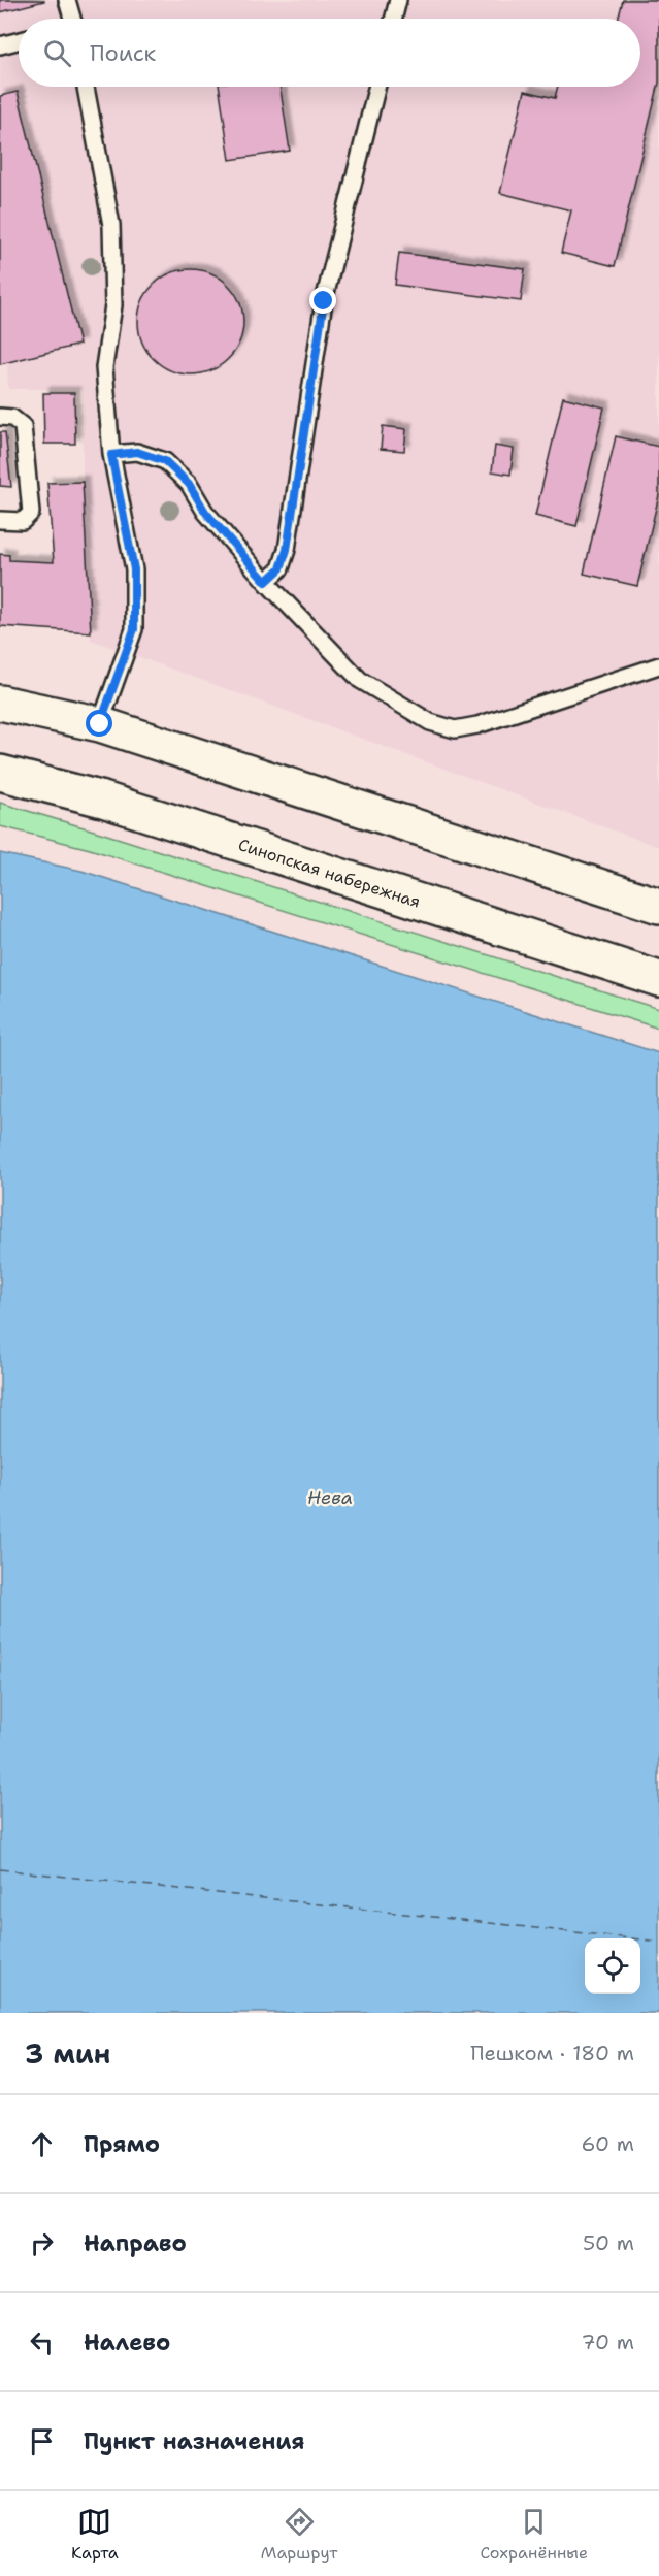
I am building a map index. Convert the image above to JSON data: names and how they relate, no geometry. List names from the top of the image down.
{
  "streets": {
    "main road": ["Синопская набережная"]
  },
  "water": ["Нева"],
  "page": {
    "search": "Поиск",
    "heading": ["3 мин", "Пешком · 180 m"],
    "list": [
      ["Прямо", "60 m"],
      ["Направо", "50 m"],
      ["Налево", "70 m"],
      "Пункт назначения"
    ],
    "nav": ["Карта", "Маршрут", "Сохранённые"]
  }
}
